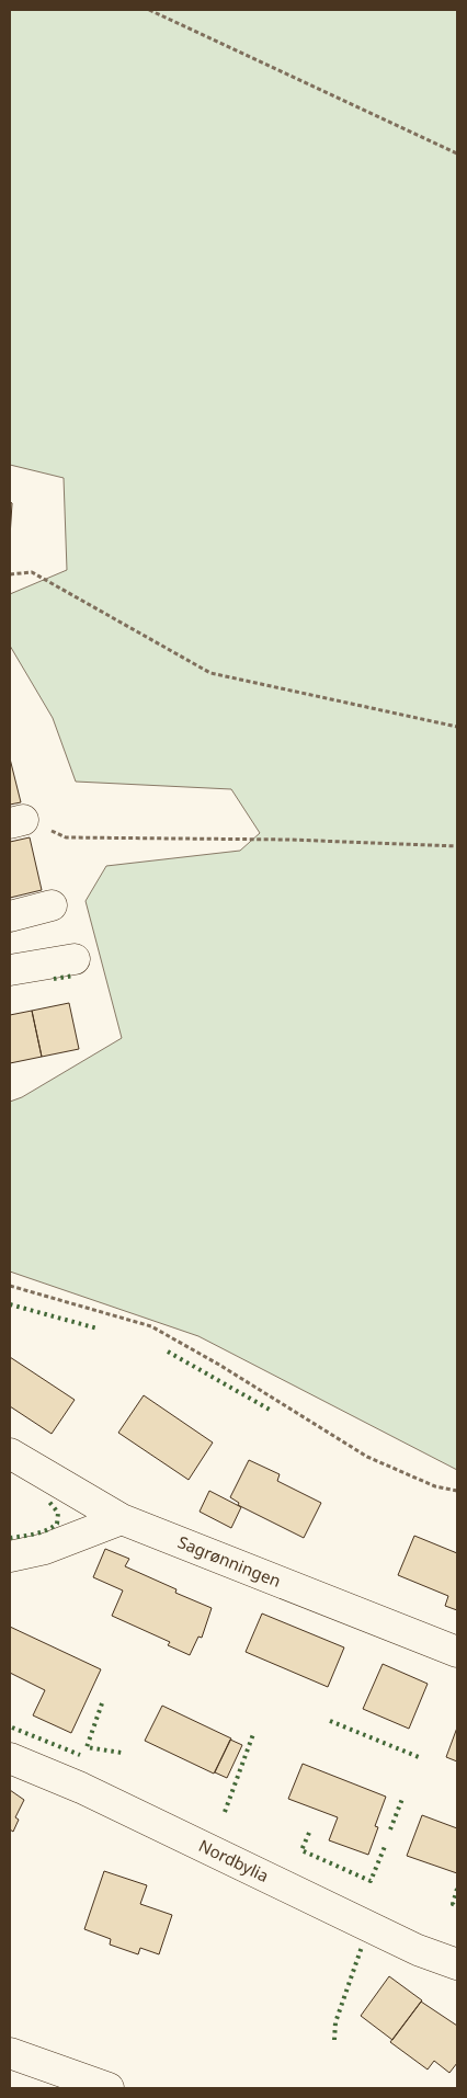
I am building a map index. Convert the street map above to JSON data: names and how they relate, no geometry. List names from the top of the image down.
{
  "streets": {
    "street": ["Sagrønningen", "Nordbylia"]
  }
}
